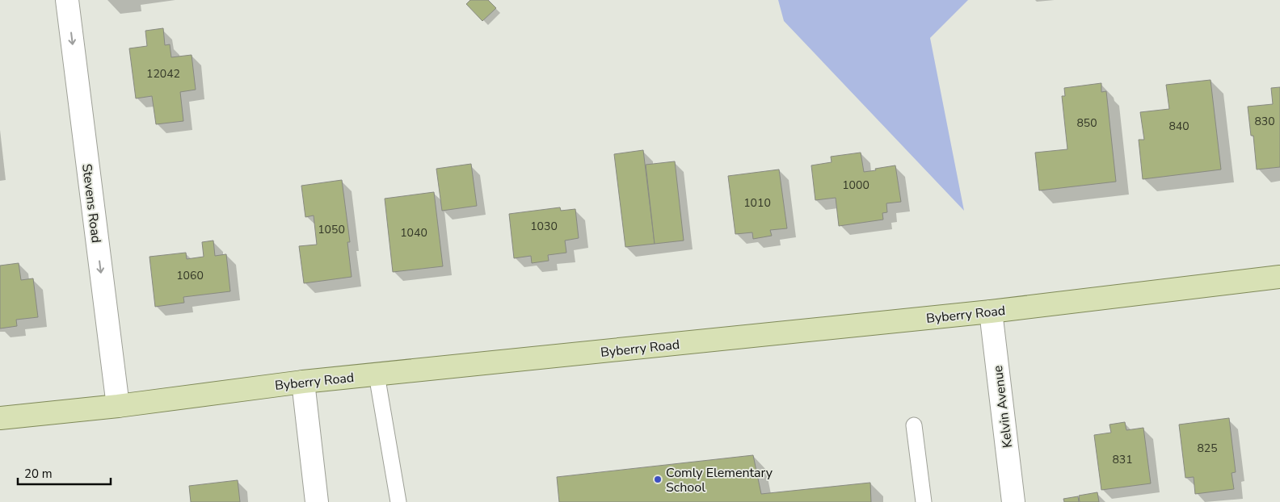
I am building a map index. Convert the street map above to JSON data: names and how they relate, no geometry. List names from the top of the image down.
{
  "streets": {
    "main road": ["Byberry Road"],
    "street": ["Stevens Road", "Kelvin Avenue"]
  },
  "crossings": [
    ["Stevens Road", "Byberry Road"],
    ["Byberry Road", "Kelvin Avenue"]
  ],
  "one_way": ["Stevens Road"],
  "places": ["Comly Elementary School"],
  "house_numbers": [
    "12042",
    "830",
    "850",
    "840",
    "1000",
    "1010",
    "1030",
    "1050",
    "1040",
    "1060",
    "825",
    "831"
  ],
  "scale_bar": "20 m"
}
